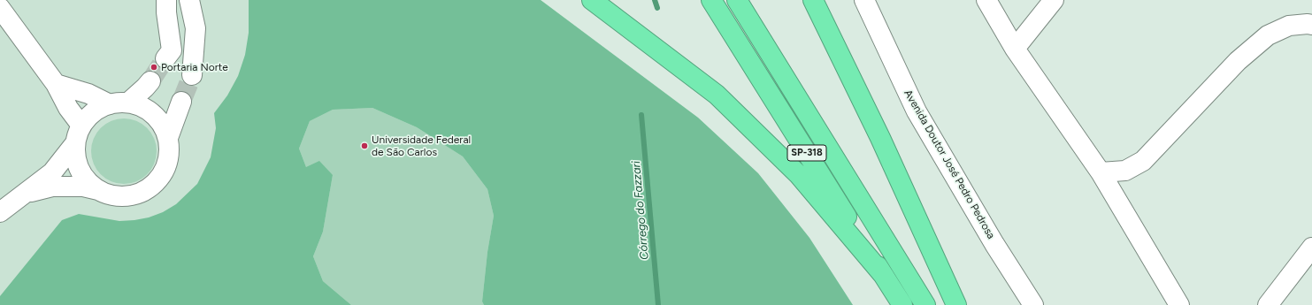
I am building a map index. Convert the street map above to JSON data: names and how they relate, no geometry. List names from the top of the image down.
{
  "streets": {
    "highway": ["SP-318"],
    "street": ["Avenida Doutor José Pedro Pedrosa"]
  },
  "water": ["Córrego do Fazzari"],
  "places": ["Portaria Norte", "Universidade Federal de São Carlos"]
}
